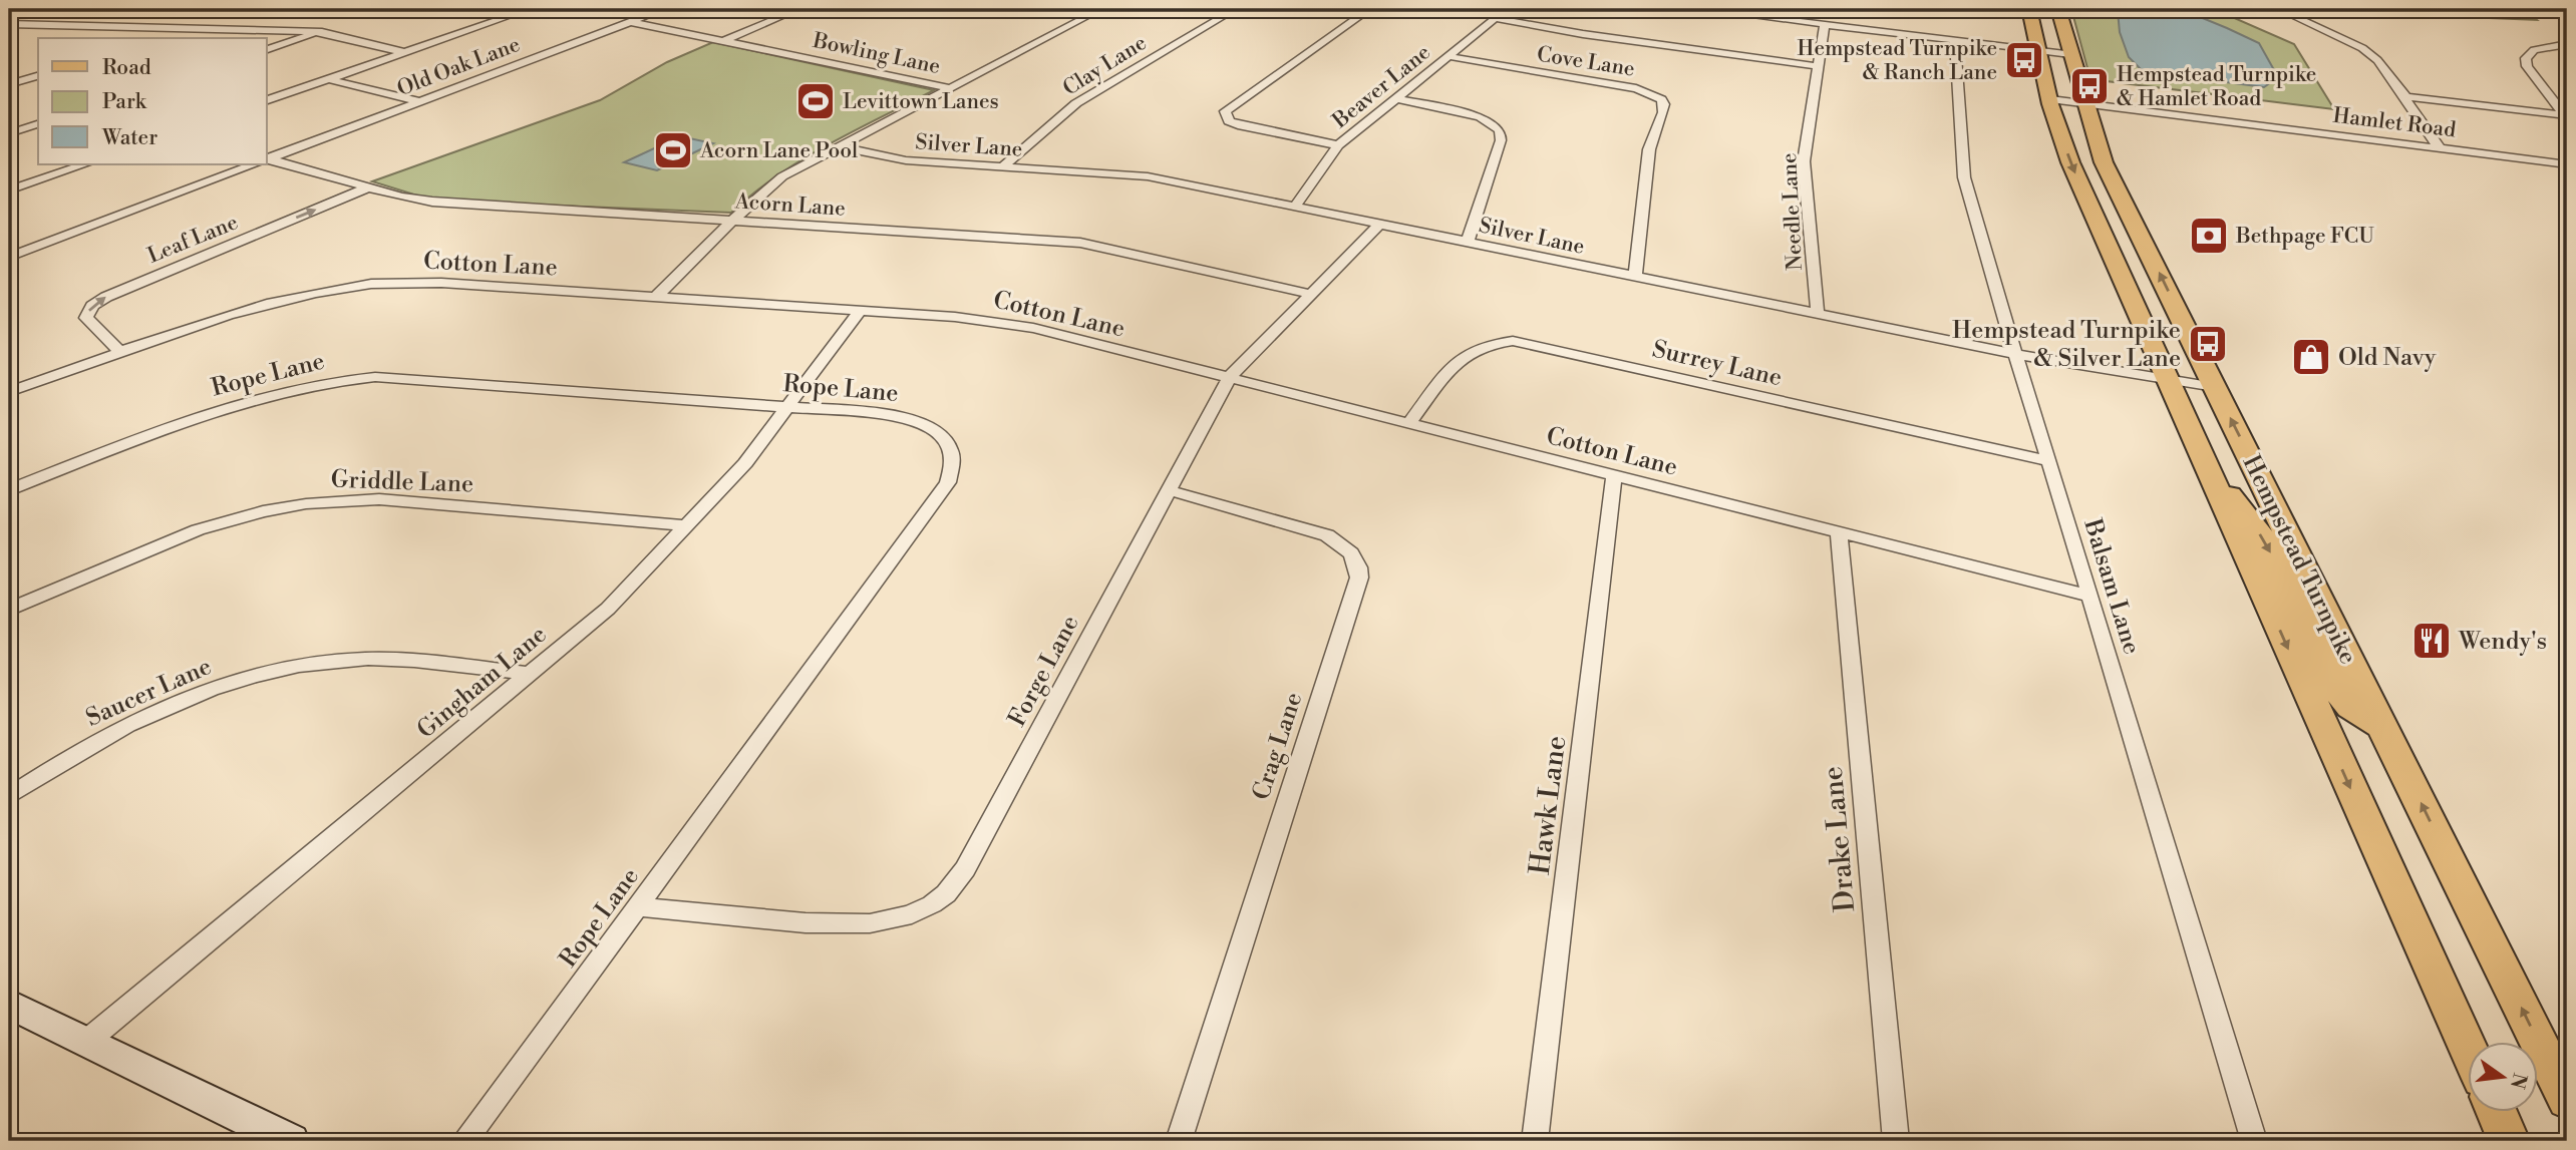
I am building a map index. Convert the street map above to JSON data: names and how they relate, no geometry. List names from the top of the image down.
{
  "streets": {
    "main road": ["Hempstead Turnpike"],
    "street": [
      "Bowling Lane",
      "Cove Lane",
      "Clay Lane",
      "Old Oak Lane",
      "Beaver Lane",
      "Hamlet Road",
      "Silver Lane",
      "Acorn Lane",
      "Needle Lane",
      "Leaf Lane",
      "Cotton Lane",
      "Surrey Lane",
      "Rope Lane",
      "Griddle Lane",
      "Balsam Lane",
      "Forge Lane",
      "Gingham Lane",
      "Saucer Lane",
      "Crag Lane",
      "Hawk Lane",
      "Drake Lane"
    ]
  },
  "crossings": [
    ["Bowling Lane", "Old Oak Lane"],
    ["Cove Lane", "Beaver Lane"],
    ["Cove Lane", "Silver Lane"],
    ["Clay Lane", "Silver Lane"],
    ["Beaver Lane", "Silver Lane"],
    ["Hamlet Road", "Hempstead Turnpike"],
    ["Silver Lane", "Needle Lane"],
    ["Silver Lane", "Hempstead Turnpike"],
    ["Silver Lane", "Balsam Lane"],
    ["Silver Lane", "Forge Lane"],
    ["Acorn Lane", "Leaf Lane"],
    ["Acorn Lane", "Forge Lane"],
    ["Leaf Lane", "Cotton Lane"],
    ["Cotton Lane", "Surrey Lane"],
    ["Cotton Lane", "Balsam Lane"],
    ["Cotton Lane", "Forge Lane"],
    ["Cotton Lane", "Gingham Lane"],
    ["Cotton Lane", "Hawk Lane"],
    ["Cotton Lane", "Drake Lane"],
    ["Surrey Lane", "Balsam Lane"],
    ["Rope Lane", "Forge Lane"],
    ["Rope Lane", "Gingham Lane"],
    ["Griddle Lane", "Gingham Lane"],
    ["Forge Lane", "Crag Lane"],
    ["Gingham Lane", "Saucer Lane"]
  ],
  "places": {
    "bus stop": ["Hempstead Turnpike & Ranch Lane", "Hempstead Turnpike & Hamlet Road", "Hempstead Turnpike & Silver Lane"],
    "sports": ["Levittown Lanes", "Acorn Lane Pool"],
    "bank": ["Bethpage FCU"],
    "shop": ["Old Navy"],
    "restaurant": ["Wendy's"]
  },
  "legend": ["Road", "Park", "Water"],
  "north": "right"
}
